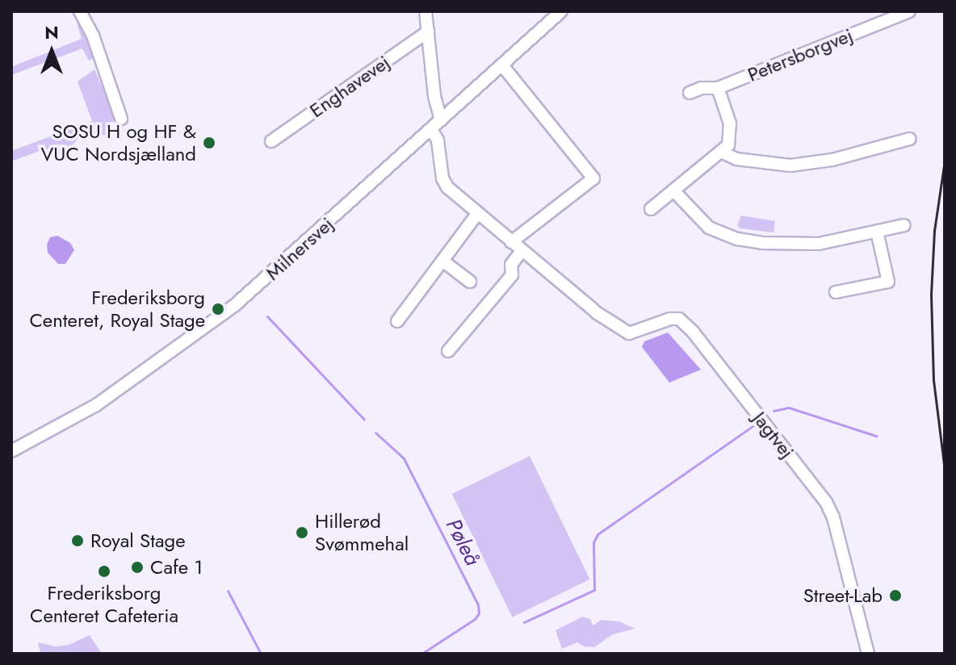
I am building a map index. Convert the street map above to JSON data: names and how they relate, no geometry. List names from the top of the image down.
{
  "streets": {
    "street": [
      "Petersborgvej",
      "Enghavevej",
      "Milnersvej",
      "Jagtvej"
    ]
  },
  "water": ["Pøleå"],
  "places": [
    "SOSU H og HF & VUC Nordsjælland",
    "Frederiksborg Centeret, Royal Stage",
    "Hillerød Svømmehal",
    "Royal Stage",
    "Cafe 1",
    "Frederiksborg Centeret Cafeteria",
    "Street-Lab"
  ],
  "north": "top"
}
